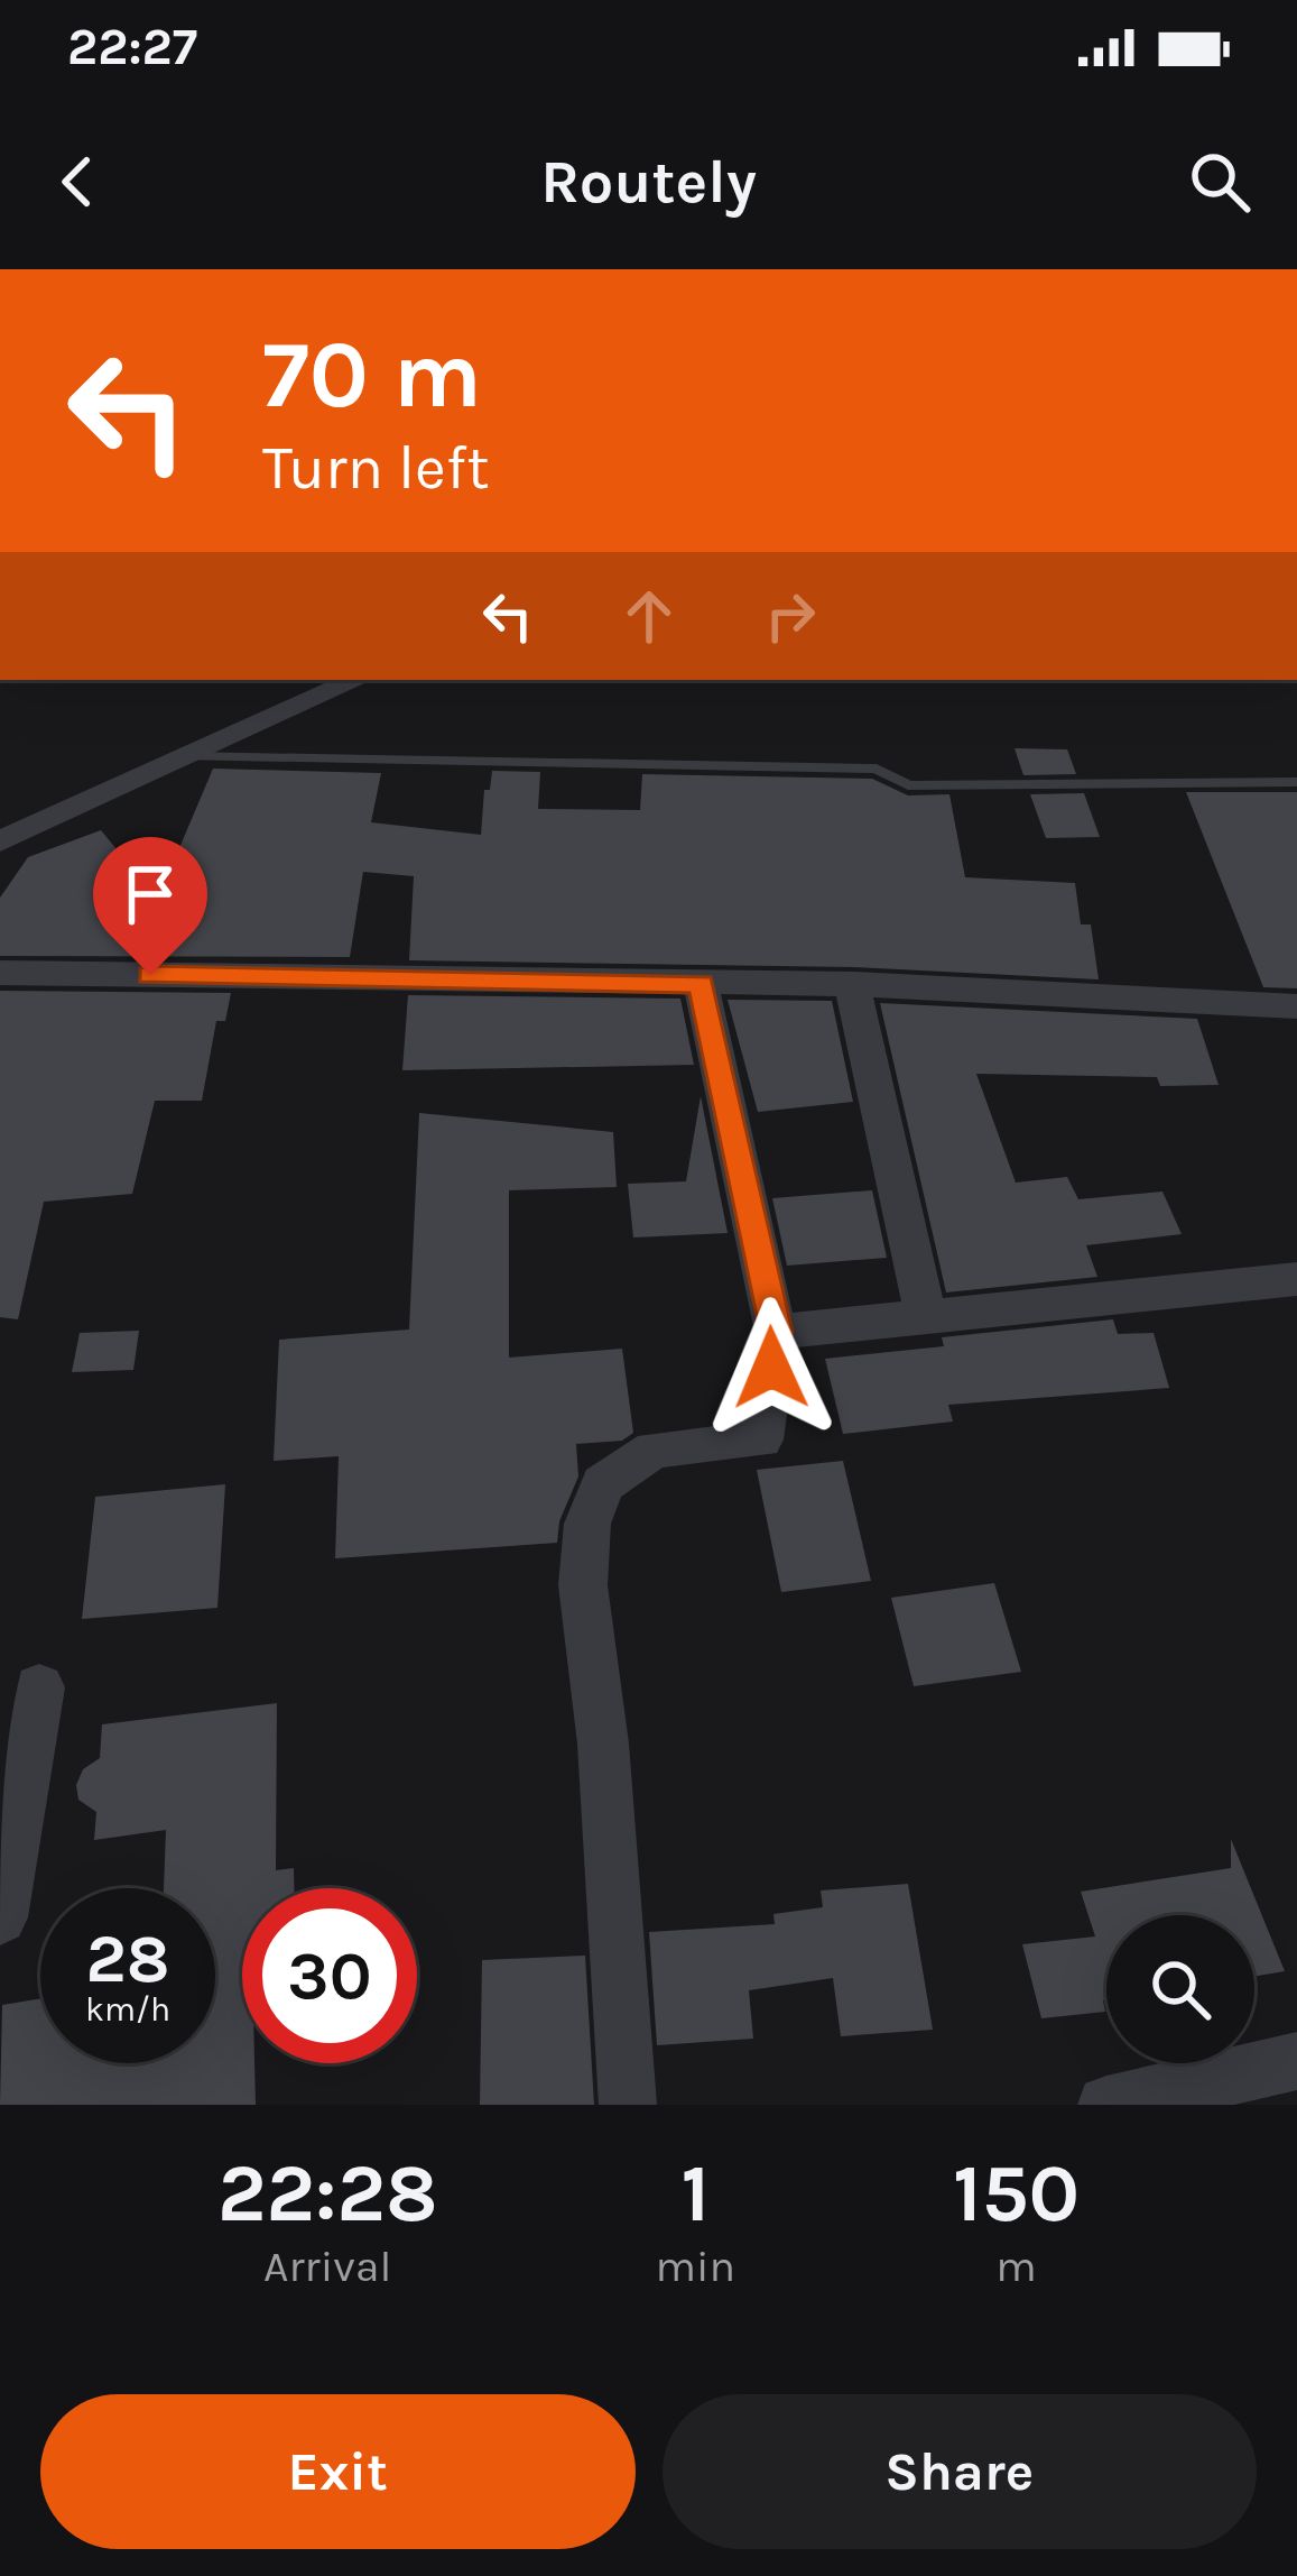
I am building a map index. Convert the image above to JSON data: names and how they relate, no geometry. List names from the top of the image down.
{
  "page": {
    "status": "22:27",
    "header": "Routely",
    "turn": ["70 m", "Turn left"],
    "speed": "28 km/h",
    "limit": "30",
    "eta": [
      "22:28",
      "Arrival",
      "1",
      "min",
      "150",
      "m"
    ],
    "buttons": ["Exit", "Share"]
  }
}
